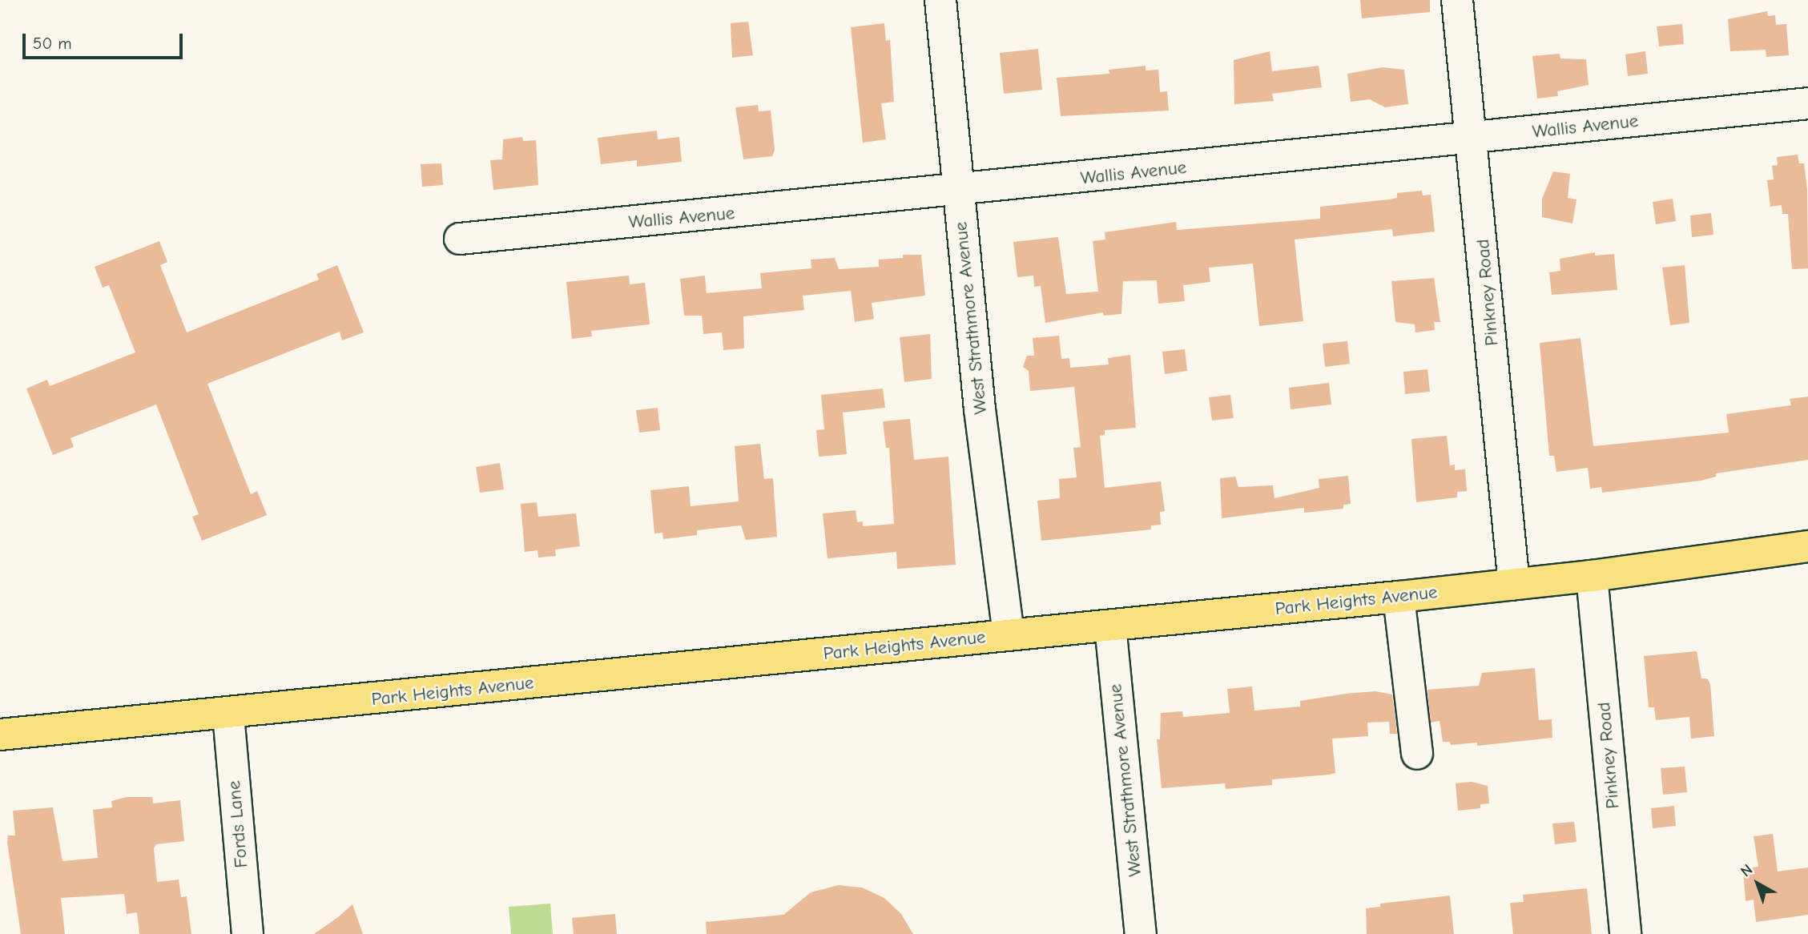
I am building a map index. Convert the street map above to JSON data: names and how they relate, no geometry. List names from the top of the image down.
{
  "streets": {
    "main road": ["Park Heights Avenue"],
    "street": [
      "Wallis Avenue",
      "Pinkney Road",
      "West Strathmore Avenue",
      "Fords Lane"
    ]
  },
  "crossings": [
    ["Wallis Avenue", "Pinkney Road"],
    ["Wallis Avenue", "West Strathmore Avenue"],
    ["Pinkney Road", "Park Heights Avenue"],
    ["West Strathmore Avenue", "Park Heights Avenue"],
    ["Park Heights Avenue", "Fords Lane"]
  ],
  "scale_bar": "50 m",
  "north": "top left"
}
